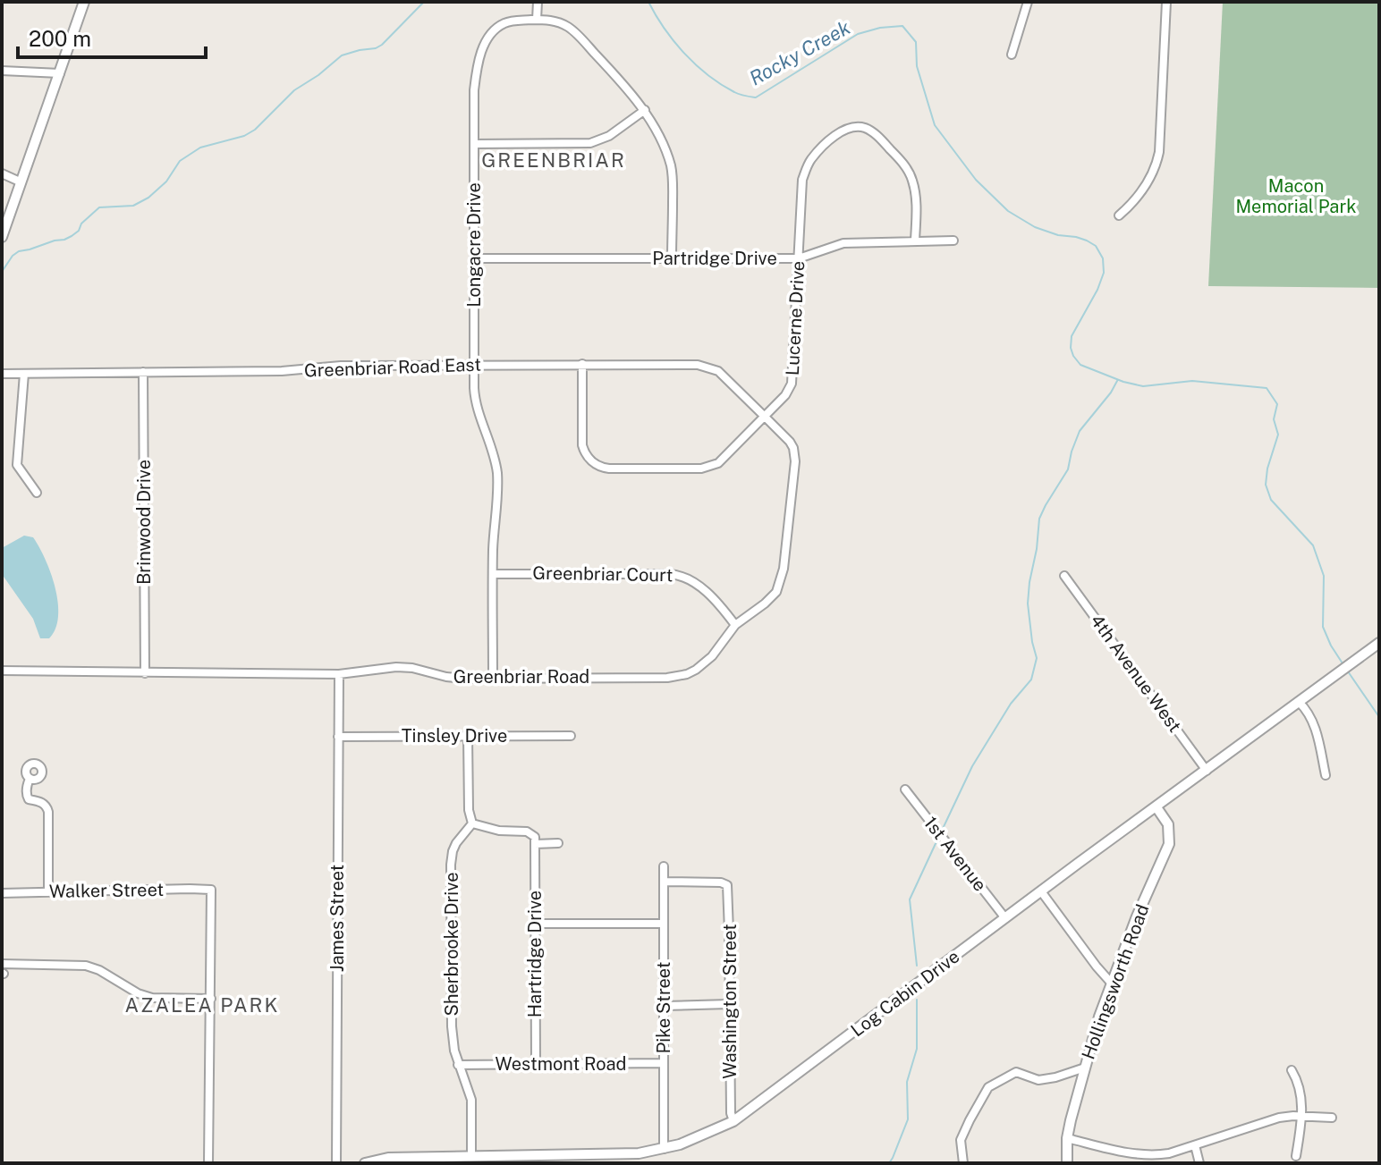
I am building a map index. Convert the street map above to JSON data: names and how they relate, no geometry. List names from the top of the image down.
{
  "streets": {
    "street": [
      "Longacre Drive",
      "Partridge Drive",
      "Lucerne Drive",
      "Greenbriar Road East",
      "Brinwood Drive",
      "Greenbriar Court",
      "4th Avenue West",
      "Greenbriar Road",
      "Tinsley Drive",
      "1st Avenue",
      "Walker Street",
      "James Street",
      "Sherbrooke Drive",
      "Hartridge Drive",
      "Hollingsworth Road",
      "Log Cabin Drive",
      "Washington Street",
      "Pike Street",
      "Westmont Road"
    ]
  },
  "crossings": [
    ["Longacre Drive", "Partridge Drive"],
    ["Longacre Drive", "Greenbriar Road East"],
    ["Longacre Drive", "Greenbriar Court"],
    ["Longacre Drive", "Greenbriar Road"],
    ["Partridge Drive", "Lucerne Drive"],
    ["Lucerne Drive", "Greenbriar Road East"],
    ["Lucerne Drive", "Greenbriar Road"],
    ["Greenbriar Road East", "Brinwood Drive"],
    ["Greenbriar Road East", "Greenbriar Road"],
    ["Brinwood Drive", "Greenbriar Road"],
    ["Greenbriar Court", "Greenbriar Road"],
    ["4th Avenue West", "Log Cabin Drive"],
    ["Greenbriar Road", "James Street"],
    ["Tinsley Drive", "James Street"],
    ["1st Avenue", "Log Cabin Drive"],
    ["Sherbrooke Drive", "Log Cabin Drive"],
    ["Sherbrooke Drive", "Westmont Road"],
    ["Hartridge Drive", "Westmont Road"],
    ["Hollingsworth Road", "Log Cabin Drive"],
    ["Log Cabin Drive", "Washington Street"],
    ["Log Cabin Drive", "Pike Street"],
    ["Washington Street", "Pike Street"],
    ["Pike Street", "Westmont Road"]
  ],
  "districts": ["GREENBRIAR", "AZALEA PARK"],
  "water": ["Rocky Creek"],
  "parks": ["Macon Memorial Park"],
  "scale_bar": "200 m"
}
